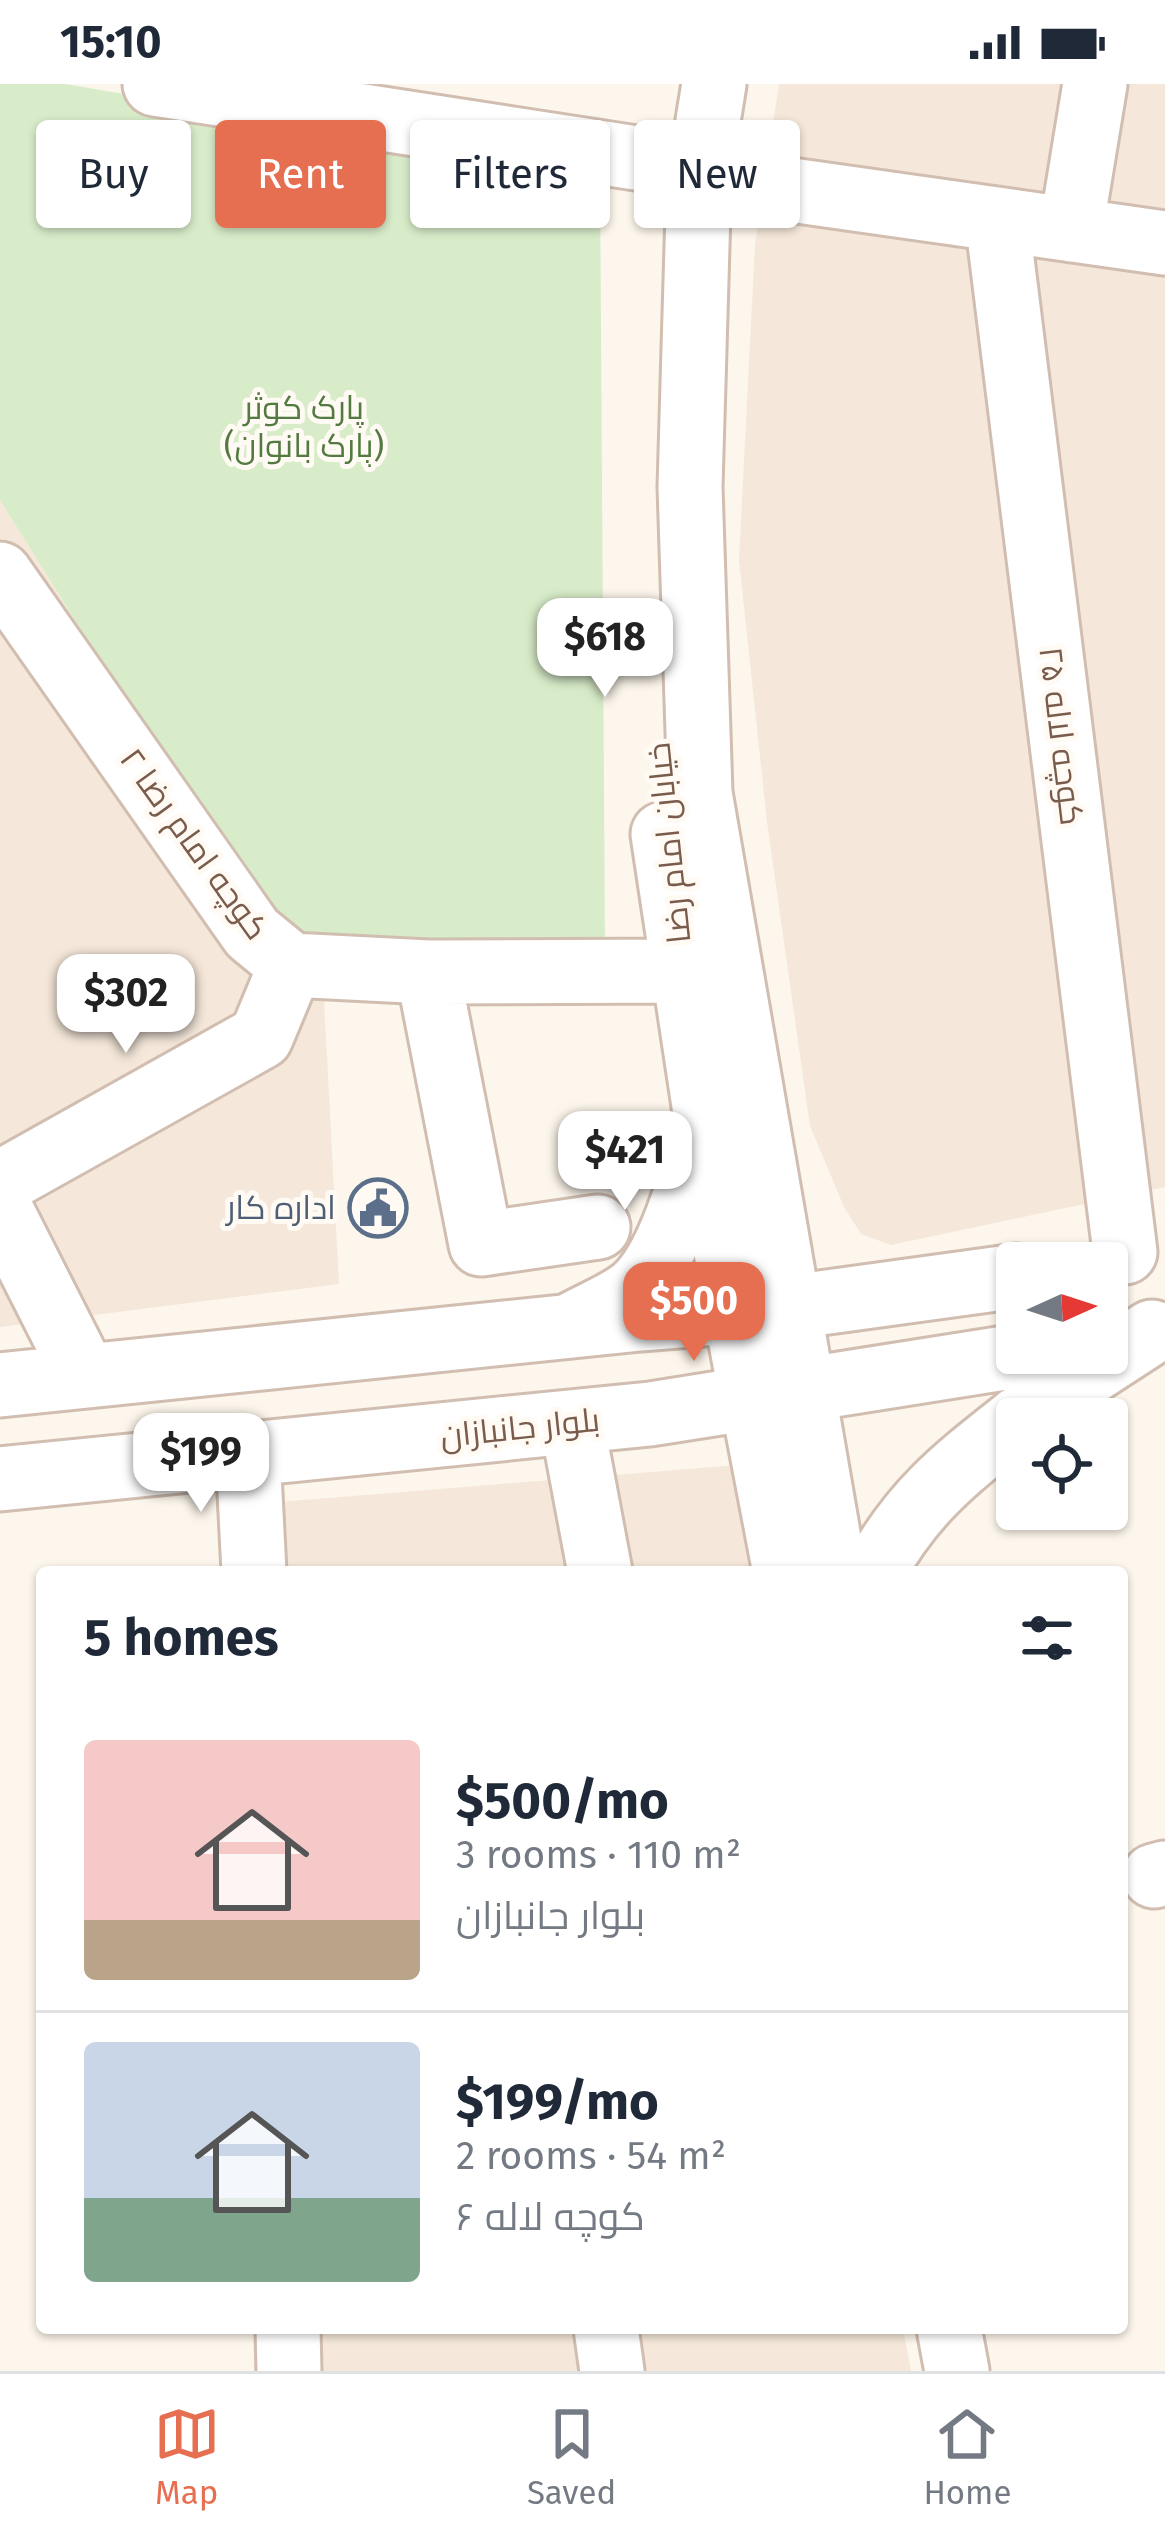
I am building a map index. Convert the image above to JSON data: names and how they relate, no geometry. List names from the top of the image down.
{
  "streets": {
    "street": [
      "کوچه لاله ۲۵",
      "خیابان امام رضا",
      "کوچه امام رضا ۲",
      "بلوار جانبازان"
    ]
  },
  "crossings": [
    ["خیابان امام رضا", "کوچه امام رضا ۲"]
  ],
  "parks": ["پارک کوثر (پارک بانوان)"],
  "places": {
    "public building": ["اداره کار"]
  },
  "north": "right",
  "page": {
    "status": "15:10",
    "chip": [
      "Buy",
      "Rent",
      "Filters",
      "New"
    ],
    "price": [
      "$618",
      "$302",
      "$421",
      "$500",
      "$199"
    ],
    "heading": "5 homes",
    "list": [
      {
        "name": "$500/mo",
        "note": "3 rooms · 110 m² · بلوار جانبازان"
      },
      {
        "name": "$199/mo",
        "note": "2 rooms · 54 m² · کوچه لاله ۶"
      }
    ],
    "tabs": ["Map", "Saved", "Home"]
  }
}
